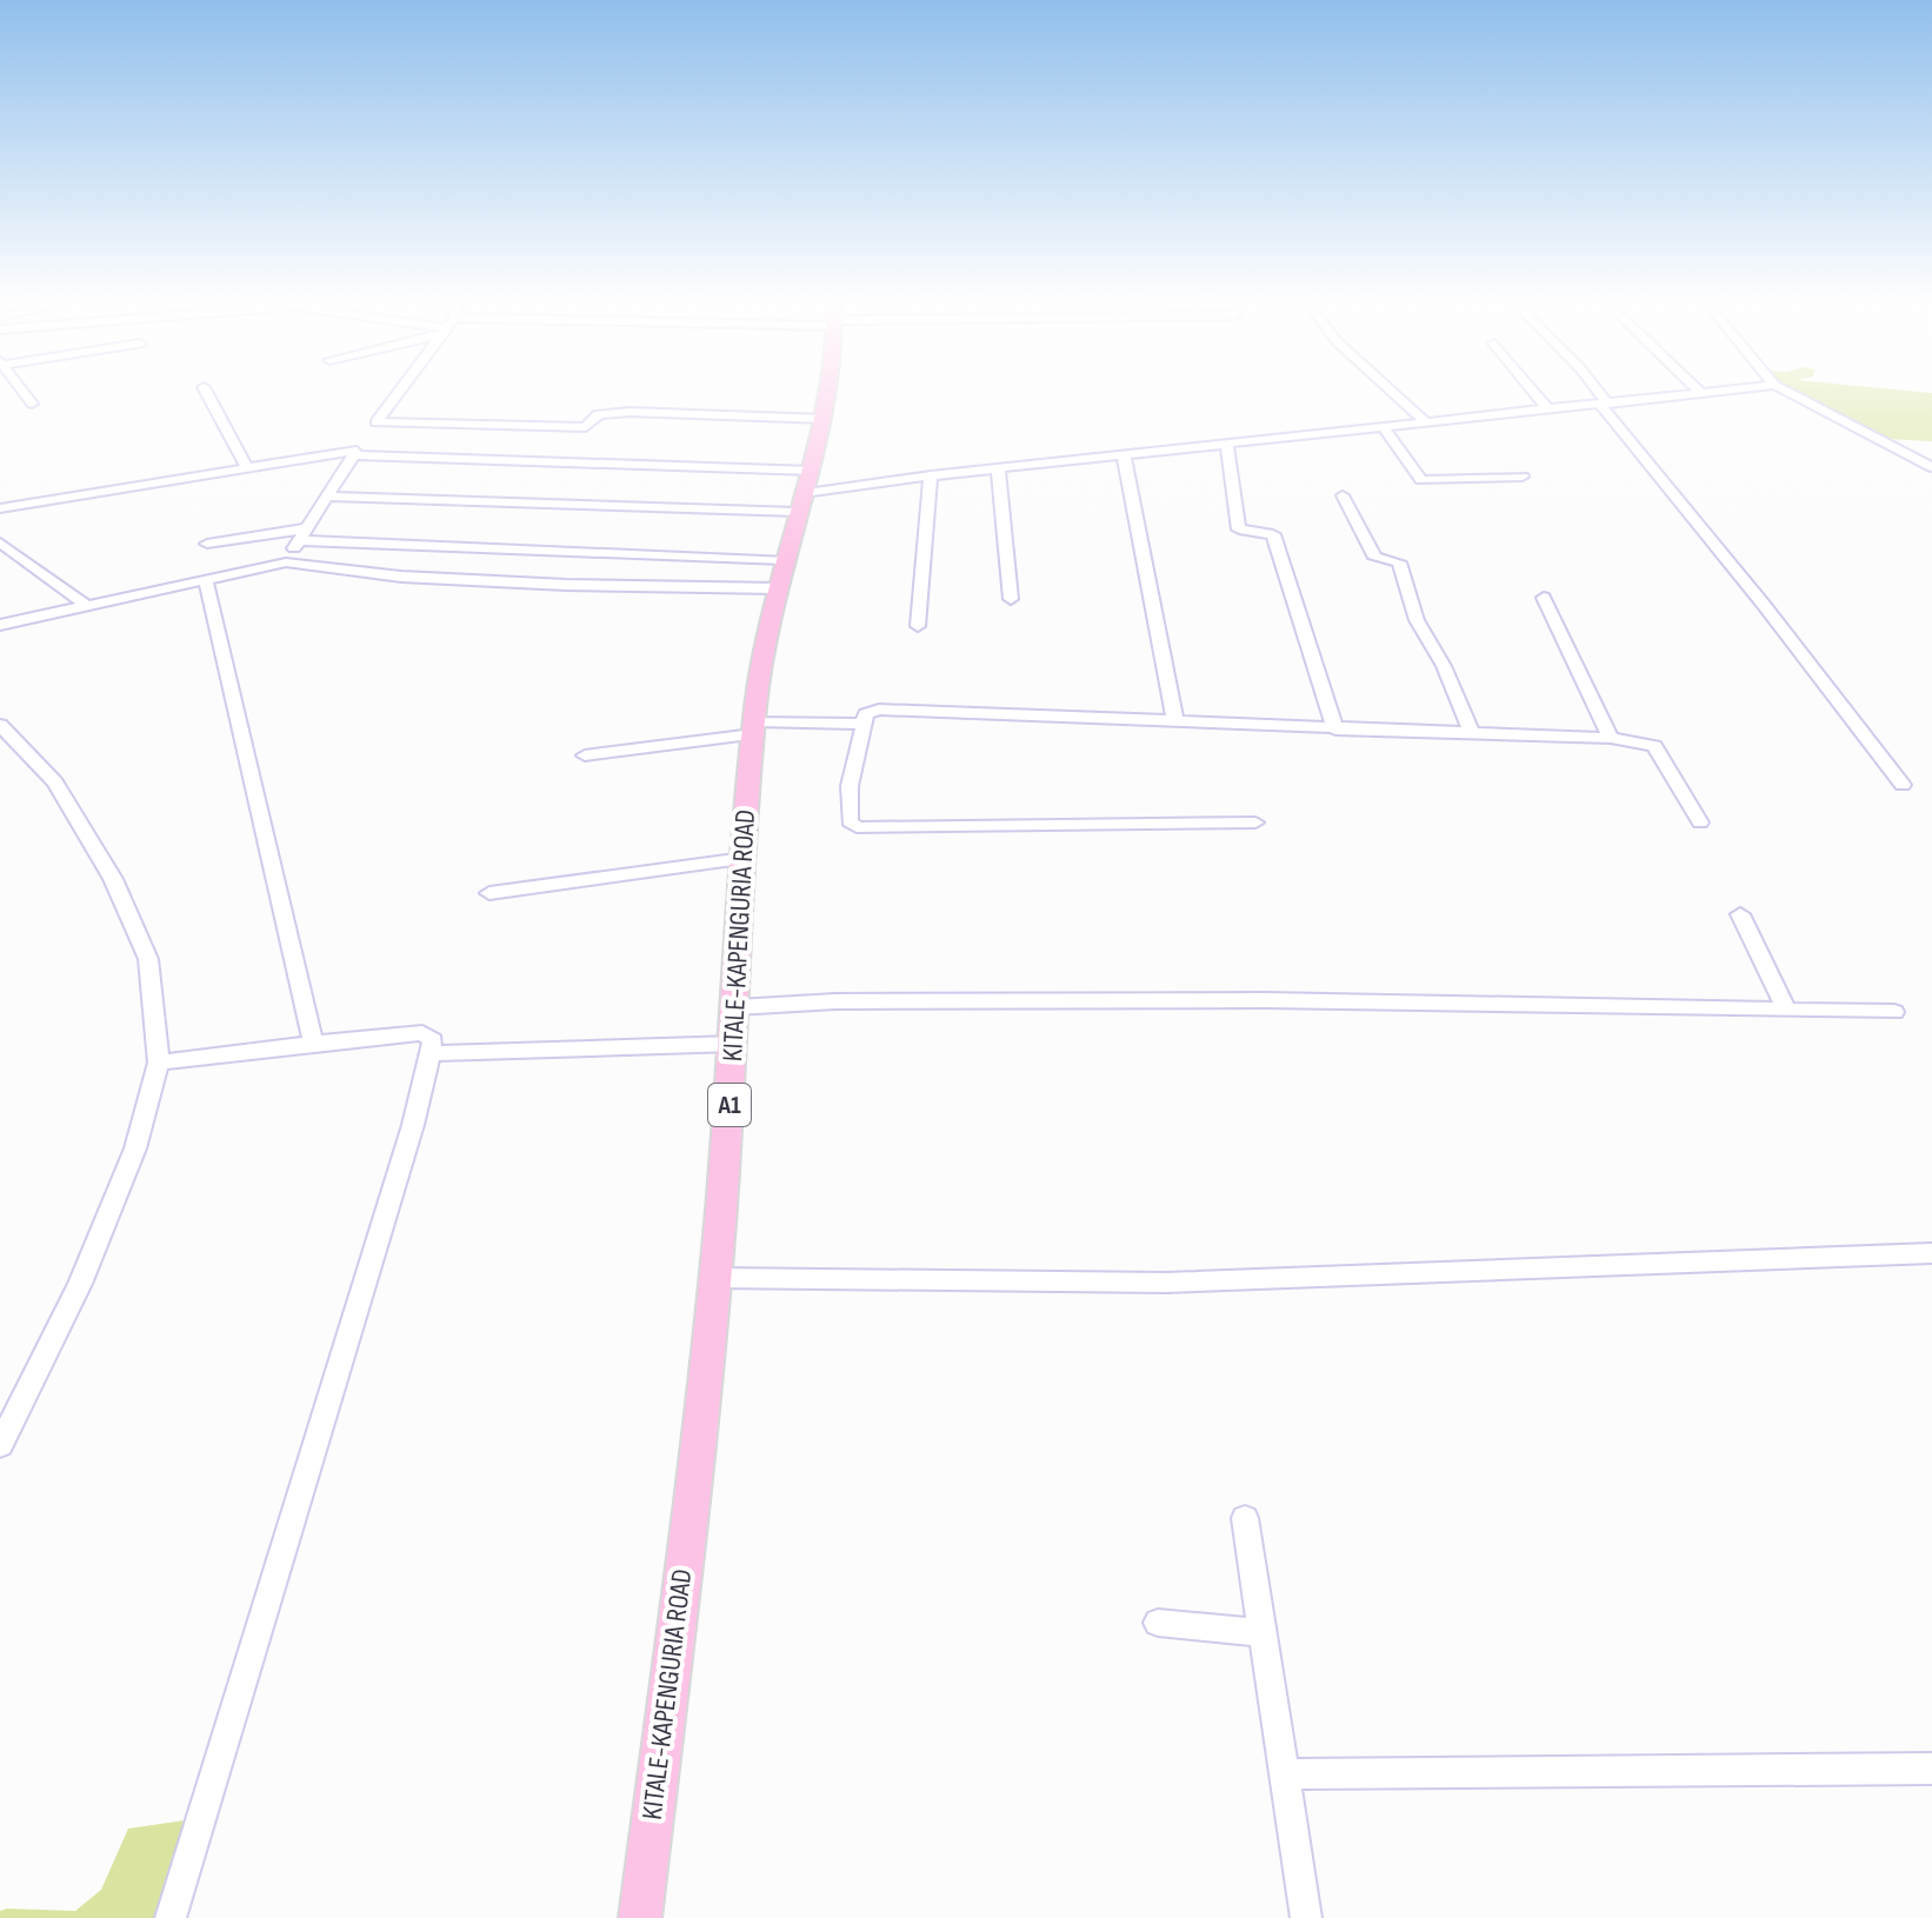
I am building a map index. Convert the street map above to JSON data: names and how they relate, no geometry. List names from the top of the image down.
{
  "streets": {
    "highway": ["KITALE-KAPENGURIA ROAD", "A1"]
  }
}
